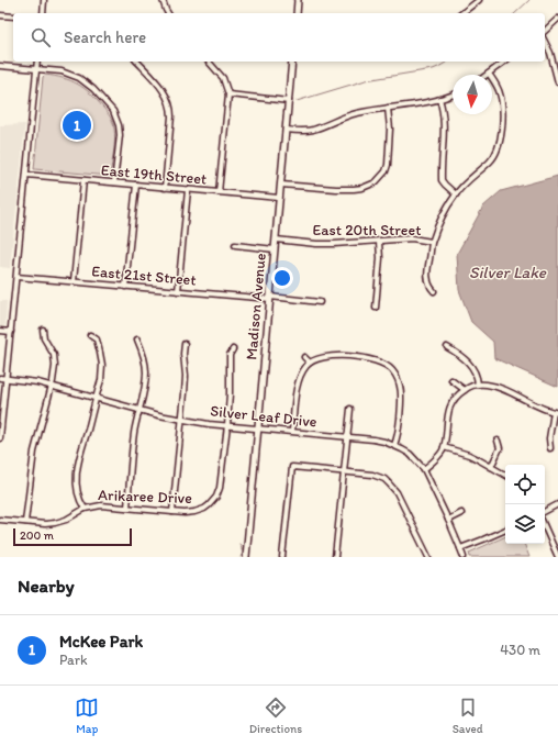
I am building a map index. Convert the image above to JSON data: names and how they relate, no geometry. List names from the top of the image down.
{
  "streets": {
    "main road": ["Madison Avenue"],
    "street": [
      "East 19th Street",
      "East 20th Street",
      "East 21st Street",
      "Silver Leaf Drive",
      "Arikaree Drive"
    ]
  },
  "crossings": [
    ["East 19th Street", "Madison Avenue"],
    ["East 20th Street", "Madison Avenue"],
    ["East 21st Street", "Madison Avenue"],
    ["Madison Avenue", "Silver Leaf Drive"],
    ["Silver Leaf Drive", "Arikaree Drive"]
  ],
  "water": ["Silver Lake"],
  "scale_bar": "200 m",
  "north": "bottom",
  "page": {
    "search": "Search here",
    "pins": "1",
    "scale": "200 m",
    "heading": "Nearby",
    "list": [
      {
        "mark": "1",
        "name": "McKee Park",
        "note": "Park",
        "value": "430 m"
      }
    ],
    "nav": ["Map", "Directions", "Saved"]
  }
}
